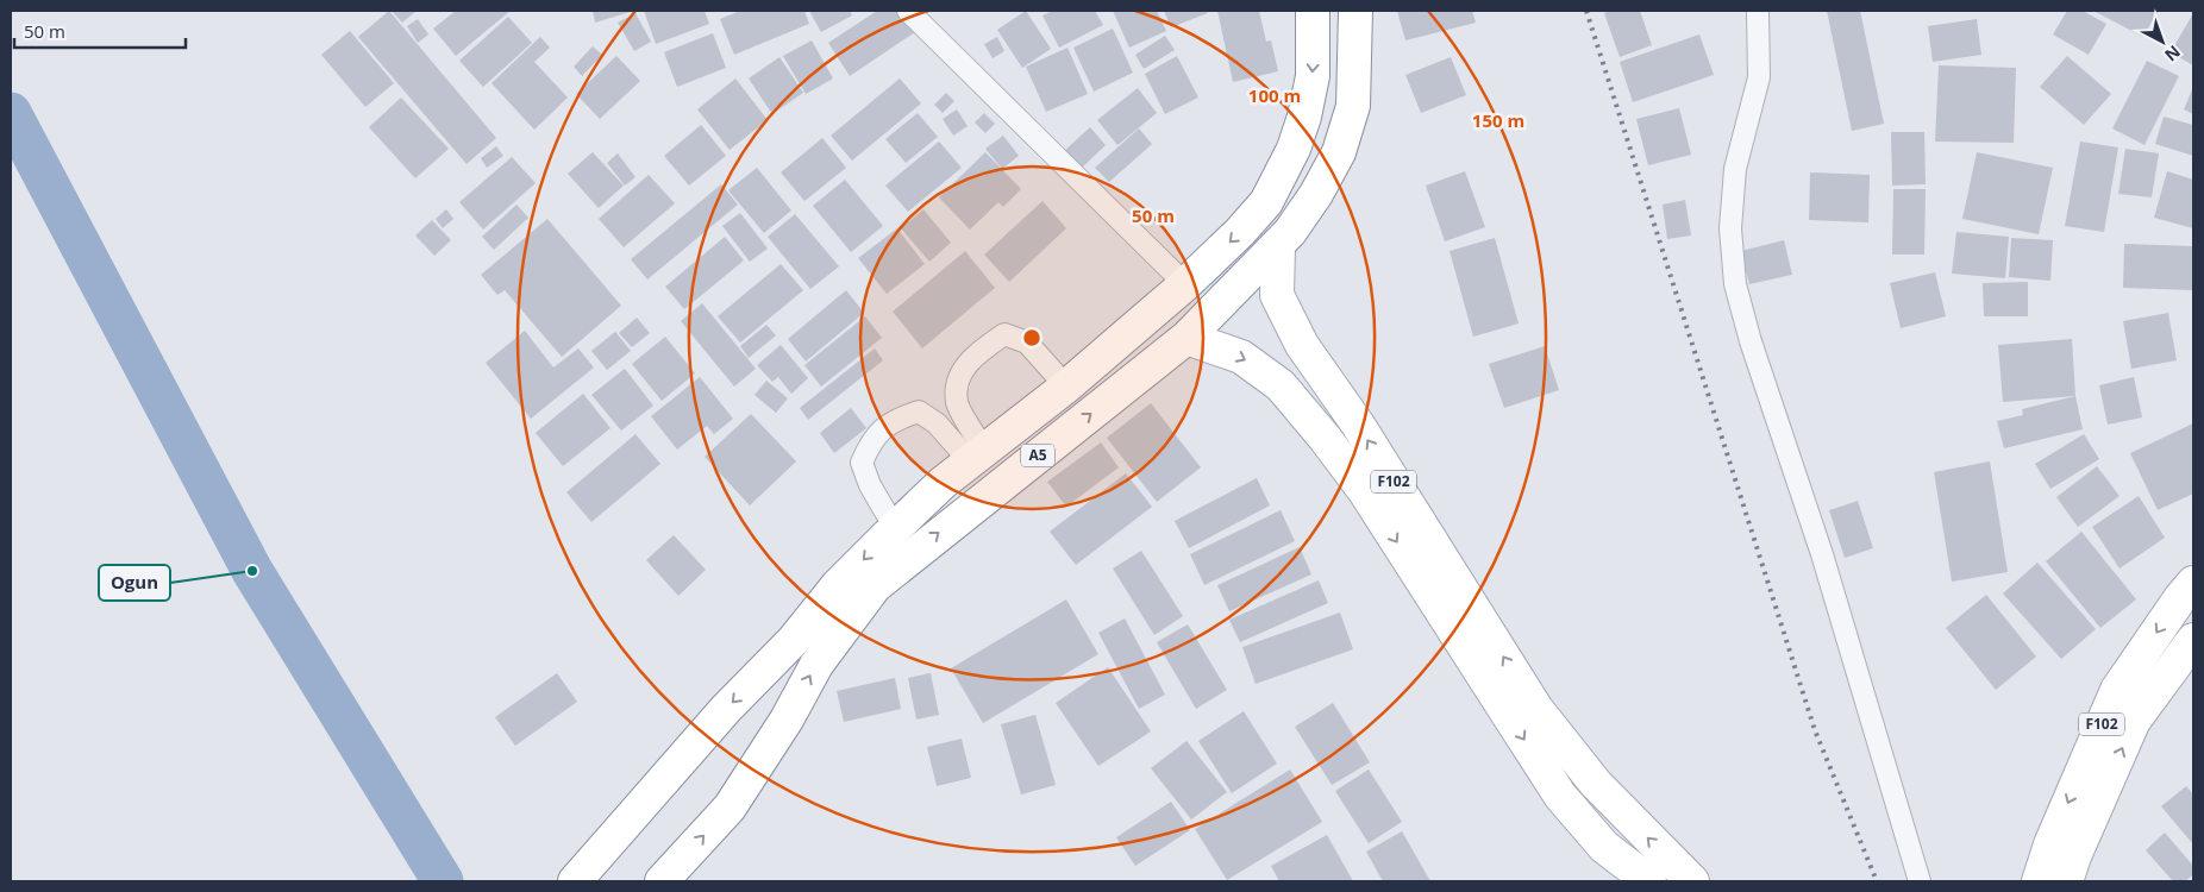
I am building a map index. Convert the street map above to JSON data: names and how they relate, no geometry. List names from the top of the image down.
{
  "streets": {
    "main road": ["A5", "F102"]
  },
  "crossings": [
    ["A5", "F102"]
  ],
  "places": ["Ogun"],
  "scale_bar": "50 m",
  "north": "bottom right",
  "rings": ["100 m", "150 m", "50 m"]
}
